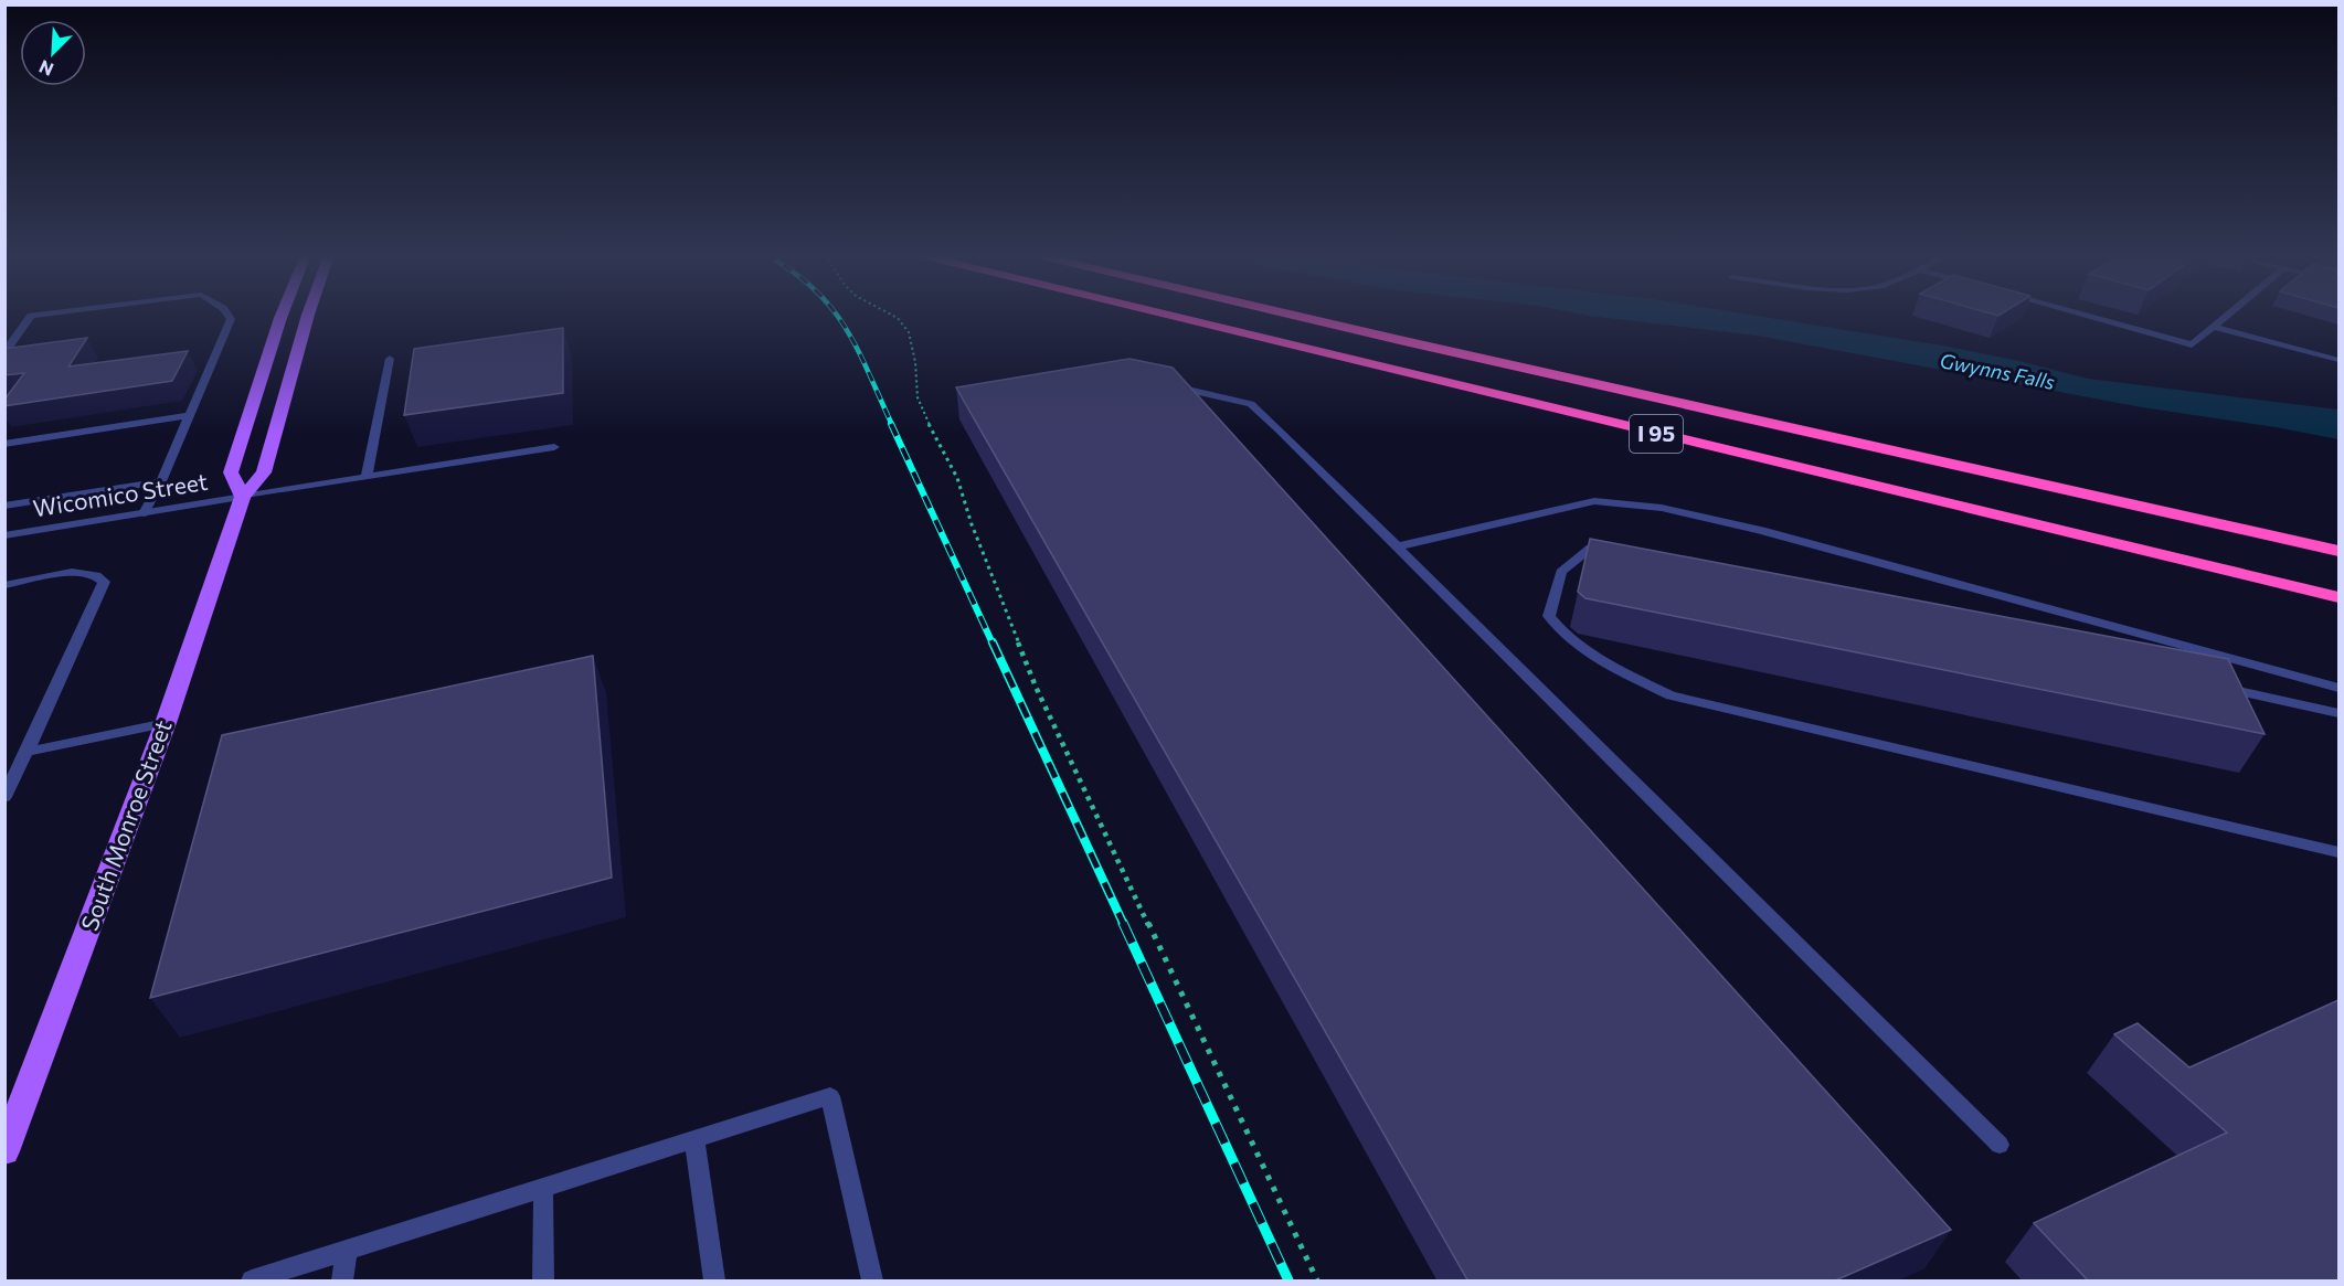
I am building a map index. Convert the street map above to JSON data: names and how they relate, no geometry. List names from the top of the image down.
{
  "streets": {
    "highway": ["I 95"],
    "main road": ["South Monroe Street"],
    "street": ["Wicomico Street"]
  },
  "crossings": [
    ["Wicomico Street", "South Monroe Street"]
  ],
  "water": ["Gwynns Falls"],
  "north": "bottom left"
}
